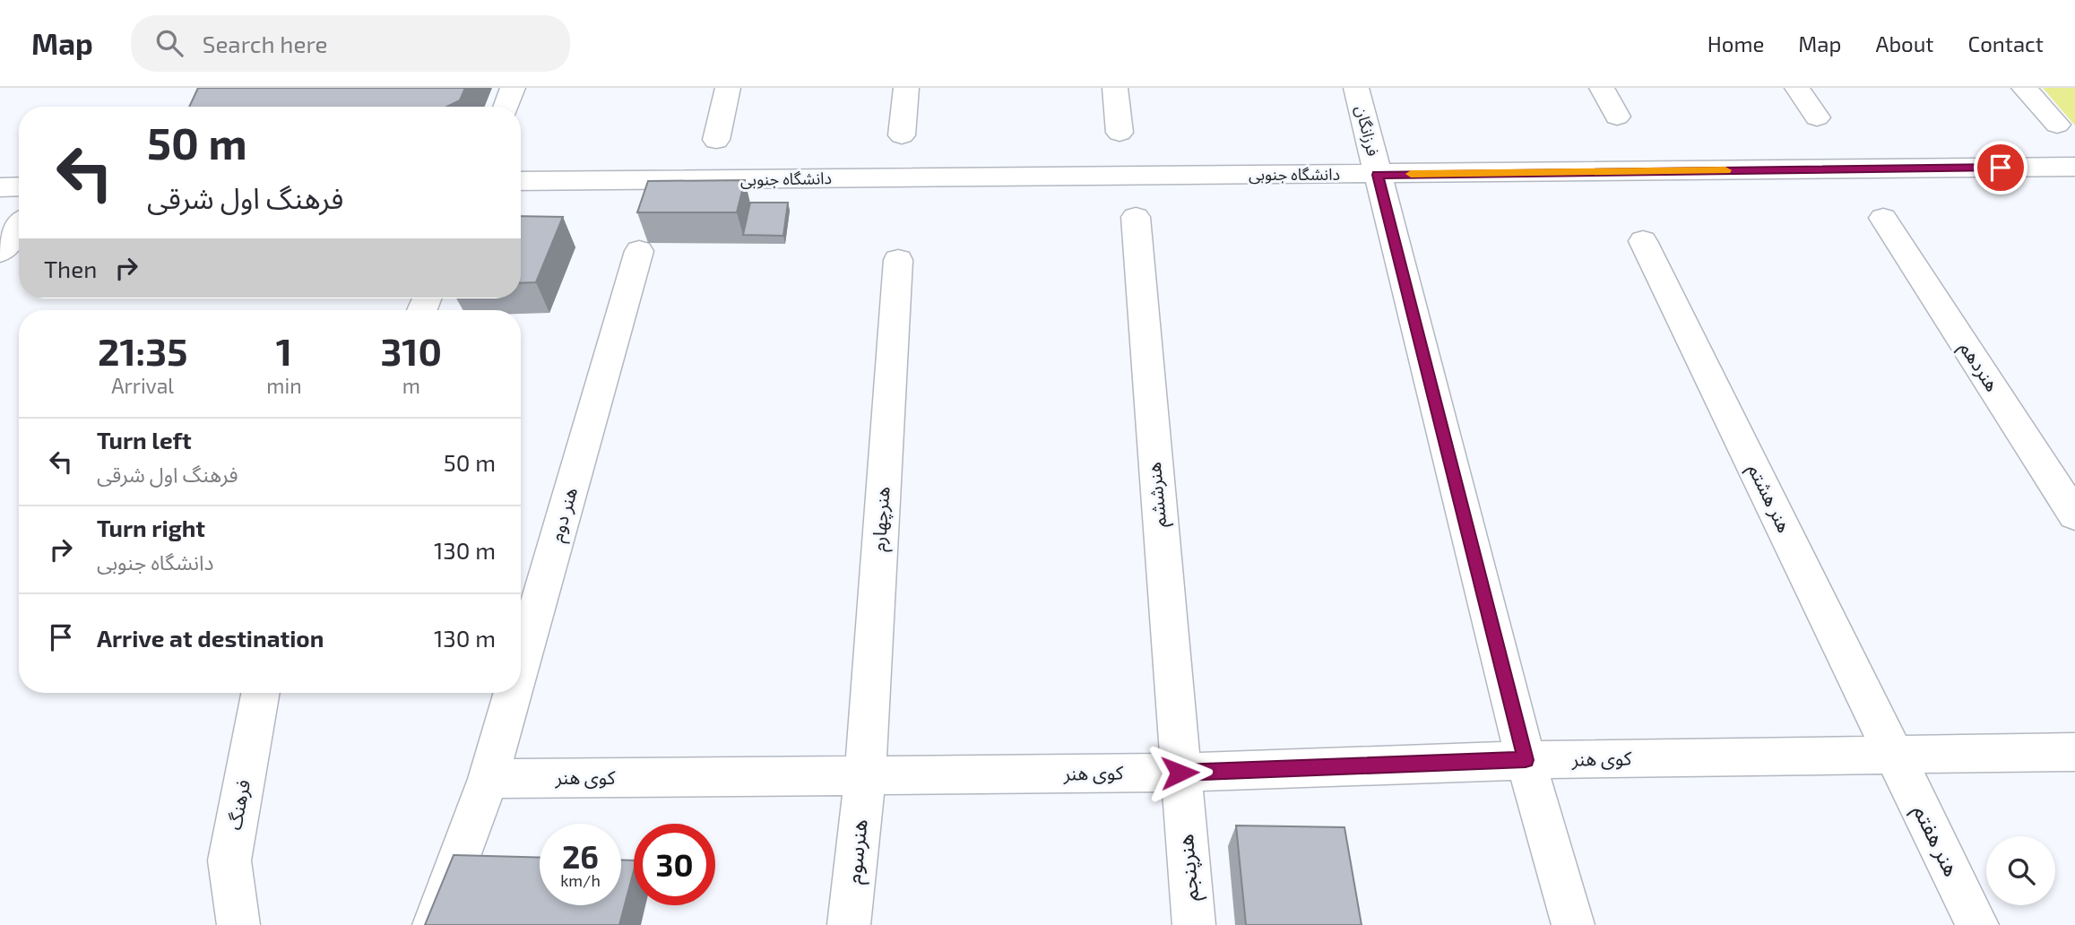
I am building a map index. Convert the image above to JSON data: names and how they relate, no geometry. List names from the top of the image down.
{
  "streets": {
    "street": [
      "فرزانگان",
      "دانشگاه جنوبی",
      "هنردهم",
      "هنرششم",
      "هنر هشتم",
      "هنر دوم",
      "هنرچهارم",
      "کوی هنر",
      "فرهنگ",
      "هنر هفتم",
      "هنرسوم",
      "هنرپنجم"
    ]
  },
  "crossings": [
    ["فرزانگان", "دانشگاه جنوبی"],
    ["فرزانگان", "کوی هنر"],
    ["هنرششم", "کوی هنر"],
    ["هنرششم", "هنرپنجم"],
    ["هنر هشتم", "کوی هنر"],
    ["هنر هشتم", "هنر هفتم"],
    ["هنر دوم", "کوی هنر"],
    ["هنرچهارم", "کوی هنر"],
    ["هنرچهارم", "هنرسوم"],
    ["کوی هنر", "هنر هفتم"],
    ["کوی هنر", "هنرسوم"],
    ["کوی هنر", "هنرپنجم"]
  ],
  "page": {
    "header": "Map",
    "search": "Search here",
    "nav": [
      "Home",
      "Map",
      "About",
      "Contact"
    ],
    "turn": ["50 m", "فرهنگ اول شرقی"],
    "then": "Then",
    "eta": [
      "21:35",
      "Arrival",
      "1",
      "min",
      "310",
      "m"
    ],
    "list": [
      {
        "name": "Turn left",
        "note": "فرهنگ اول شرقی",
        "value": "50 m"
      },
      {
        "name": "Turn right",
        "note": "دانشگاه جنوبی",
        "value": "130 m"
      },
      {
        "name": "Arrive at destination",
        "value": "130 m"
      }
    ],
    "speed": "26 km/h",
    "limit": "30"
  }
}
